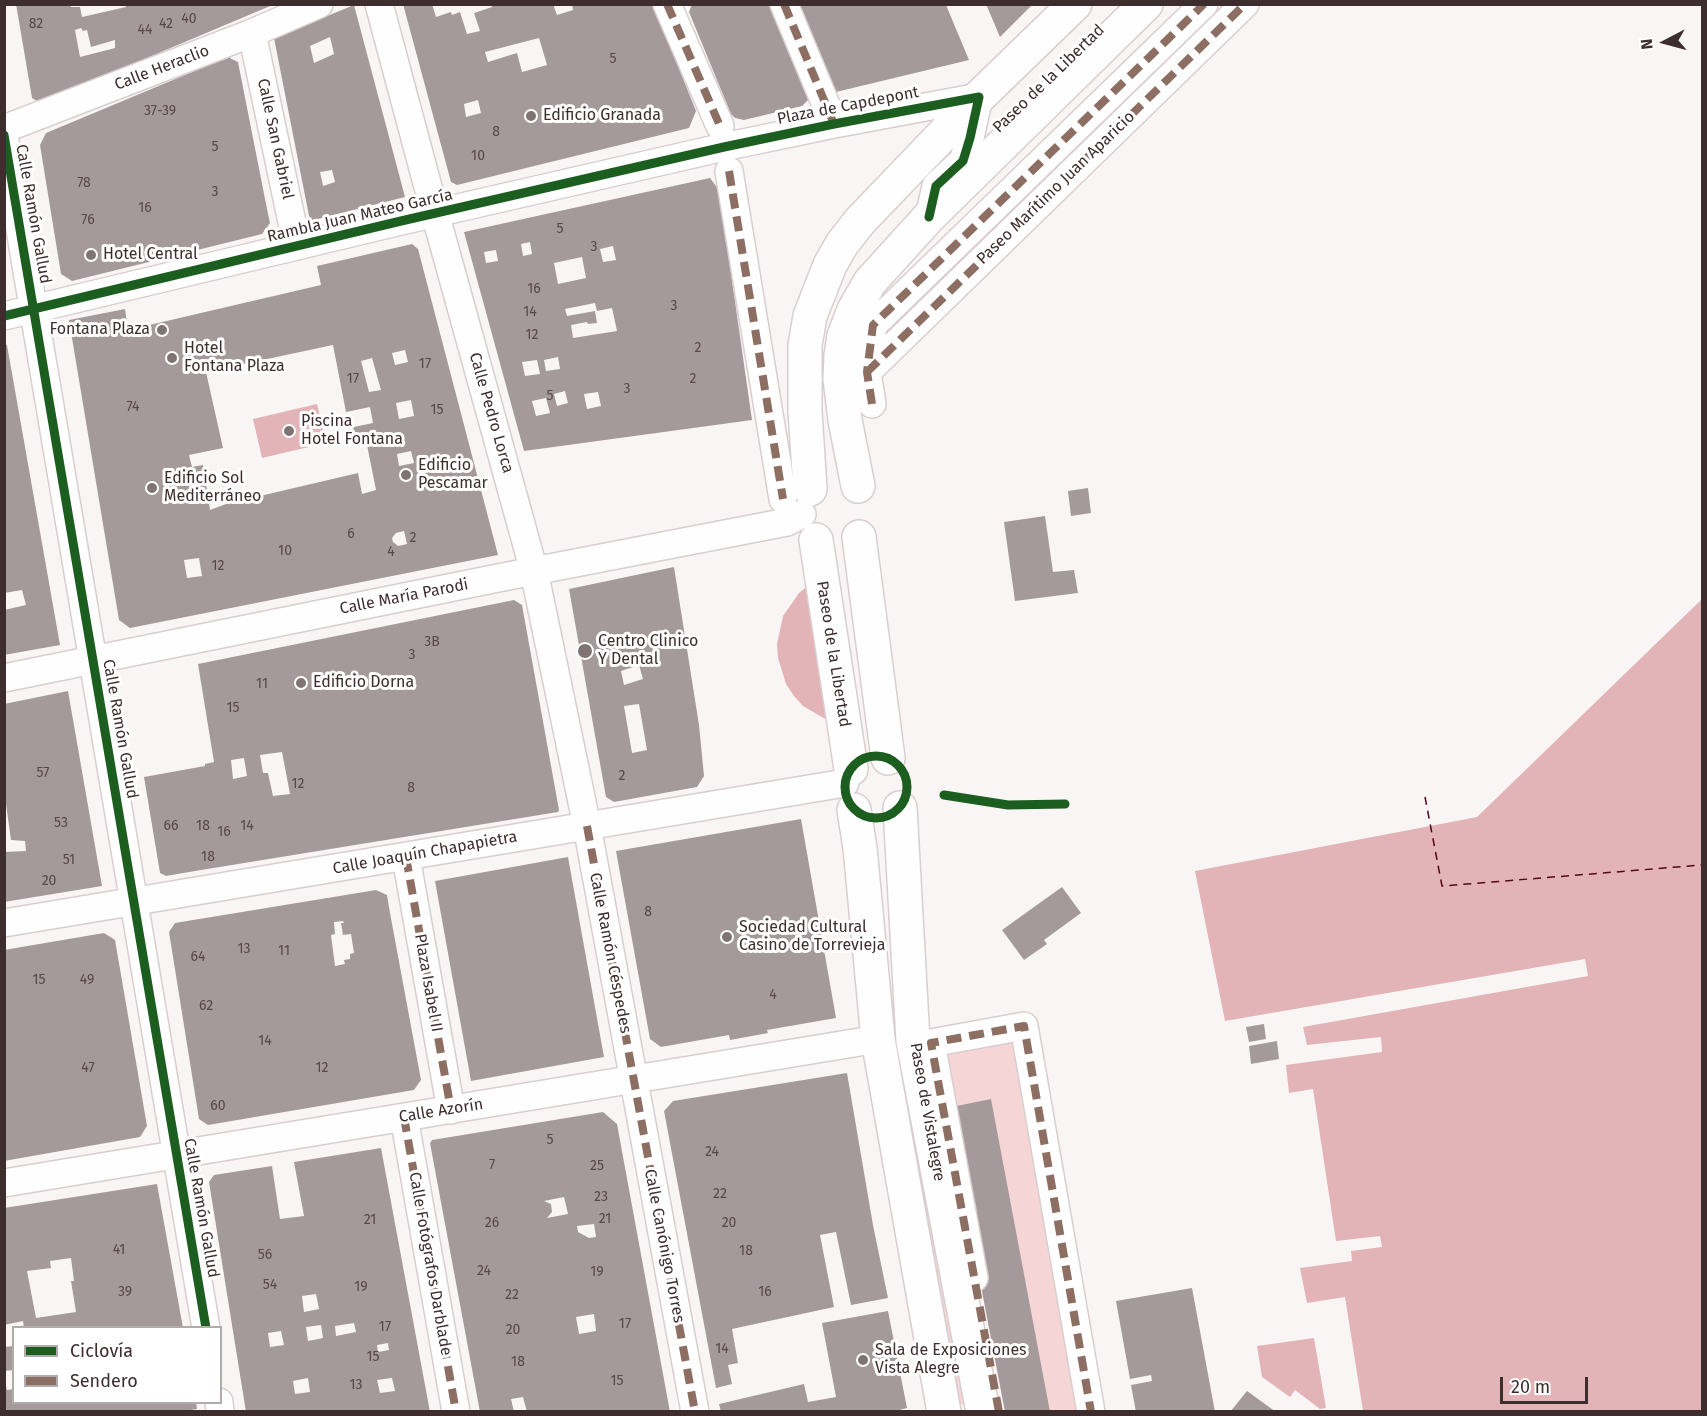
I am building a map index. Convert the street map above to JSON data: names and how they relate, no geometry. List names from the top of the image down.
{
  "streets": {
    "street": [
      "Calle Heraclio",
      "Paseo de la Libertad",
      "Plaza de Capdepont",
      "Calle San Gabriel",
      "Paseo Marítimo Juan Aparicio",
      "Calle Ramón Gallud",
      "Rambla Juan Mateo García",
      "Calle Pedro Lorca",
      "Calle María Parodi",
      "Calle Joaquín Chapapietra",
      "Calle Ramón Céspedes",
      "Plaza Isabel II",
      "Calle Azorín",
      "Paseo de Vistalegre",
      "Calle Canónigo Torres",
      "Calle Fotógrafos Darblade"
    ]
  },
  "crossings": [
    ["Calle Heraclio", "Calle San Gabriel"],
    ["Paseo de la Libertad", "Plaza de Capdepont"],
    ["Paseo de la Libertad", "Calle María Parodi"],
    ["Paseo de la Libertad", "Calle Joaquín Chapapietra"],
    ["Paseo de la Libertad", "Paseo de Vistalegre"],
    ["Plaza de Capdepont", "Rambla Juan Mateo García"],
    ["Calle San Gabriel", "Rambla Juan Mateo García"],
    ["Calle Ramón Gallud", "Rambla Juan Mateo García"],
    ["Calle Ramón Gallud", "Calle María Parodi"],
    ["Calle Ramón Gallud", "Calle Joaquín Chapapietra"],
    ["Calle Ramón Gallud", "Calle Azorín"],
    ["Rambla Juan Mateo García", "Calle Pedro Lorca"],
    ["Calle Pedro Lorca", "Calle María Parodi"],
    ["Calle Pedro Lorca", "Calle Joaquín Chapapietra"],
    ["Calle Pedro Lorca", "Calle Ramón Céspedes"],
    ["Calle Joaquín Chapapietra", "Calle Ramón Céspedes"],
    ["Calle Joaquín Chapapietra", "Plaza Isabel II"],
    ["Calle Joaquín Chapapietra", "Paseo de Vistalegre"],
    ["Calle Ramón Céspedes", "Calle Azorín"],
    ["Calle Ramón Céspedes", "Calle Canónigo Torres"],
    ["Plaza Isabel II", "Calle Azorín"],
    ["Calle Azorín", "Calle Canónigo Torres"],
    ["Calle Azorín", "Calle Fotógrafos Darblade"]
  ],
  "places": [
    "Edificio Granada",
    "Hotel Central",
    "Fontana Plaza",
    "Hotel Fontana Plaza",
    "Piscina Hotel Fontana",
    "Edificio Pescamar",
    "Edificio Sol Mediterráneo",
    "Centro Clinico Y Dental",
    "Edificio Dorna",
    "Sociedad Cultural Casino de Torrevieja",
    "Sala de Exposiciones Vista Alegre"
  ],
  "house_numbers": [
    "40",
    "82",
    "42",
    "44",
    "5",
    "37-39",
    "8",
    "5",
    "10",
    "78",
    "3",
    "16",
    "76",
    "5",
    "3",
    "16",
    "3",
    "14",
    "12",
    "2",
    "17",
    "17",
    "2",
    "3",
    "5",
    "74",
    "15",
    "6",
    "2",
    "10",
    "4",
    "12",
    "3B",
    "3",
    "11",
    "15",
    "57",
    "2",
    "12",
    "8",
    "53",
    "66",
    "18",
    "14",
    "16",
    "18",
    "51",
    "20",
    "8",
    "13",
    "11",
    "64",
    "15",
    "49",
    "4",
    "62",
    "14",
    "47",
    "12",
    "60",
    "5",
    "24",
    "7",
    "25",
    "22",
    "23",
    "21",
    "21",
    "26",
    "20",
    "41",
    "18",
    "56",
    "24",
    "19",
    "54",
    "19",
    "39",
    "16",
    "22",
    "17",
    "17",
    "20",
    "14",
    "15",
    "18",
    "15",
    "13"
  ],
  "legend": ["Ciclovía", "Sendero"],
  "scale_bar": "20 m",
  "north": "left"
}
